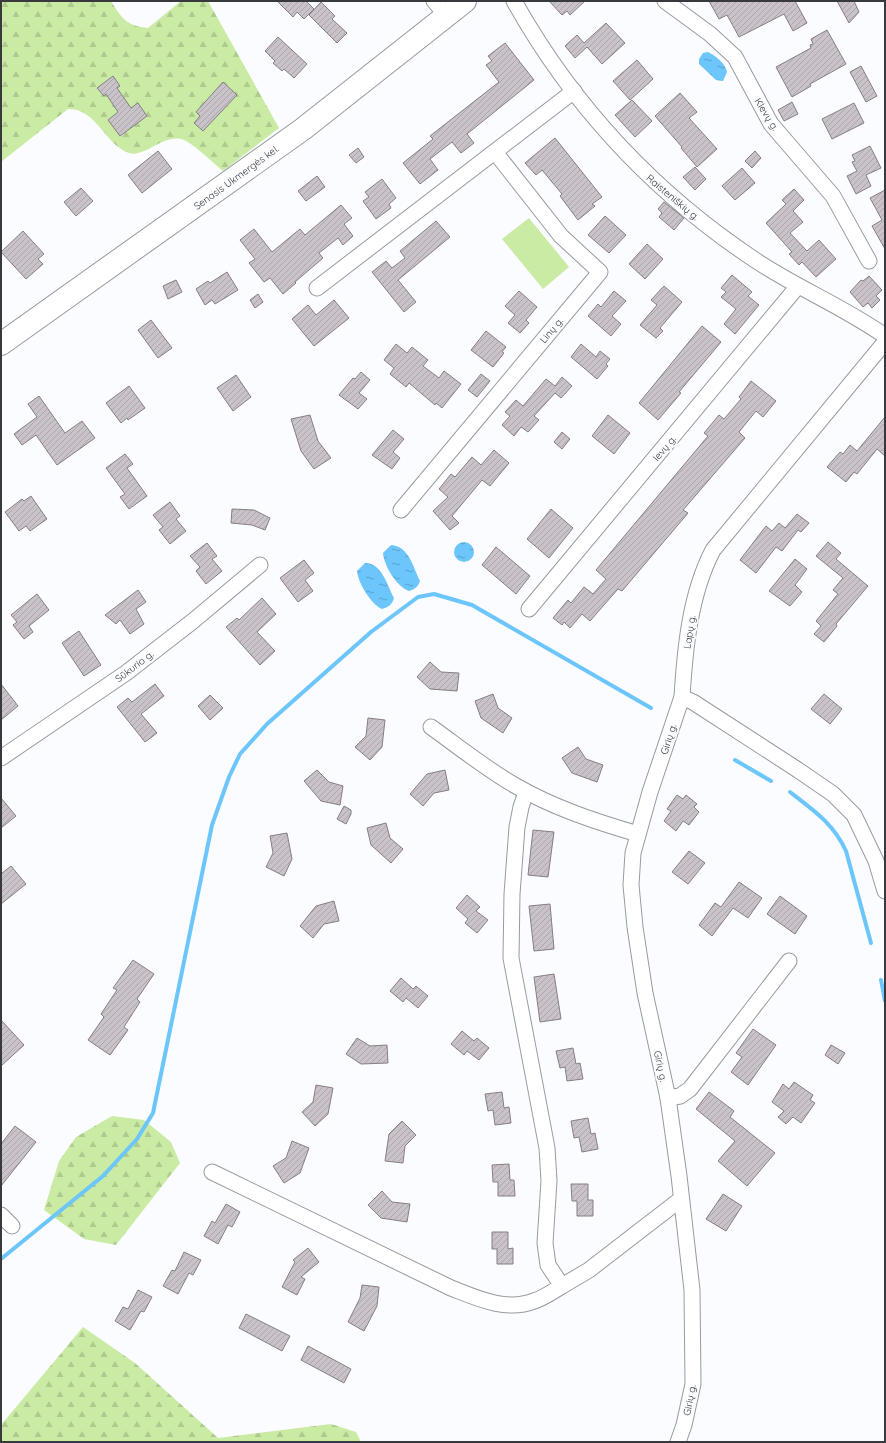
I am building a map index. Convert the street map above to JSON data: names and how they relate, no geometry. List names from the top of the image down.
{
  "streets": {
    "main road": ["Senasis Ukmergės kel."],
    "street": [
      "Klevų g.",
      "Raisteniškių g.",
      "Linų g.",
      "Ievų g.",
      "Lapų g.",
      "Sūkurio g.",
      "Girių g."
    ]
  },
  "crossings": [
    ["Raisteniškių g.", "Ievų g."],
    ["Lapų g.", "Girių g."]
  ]
}
